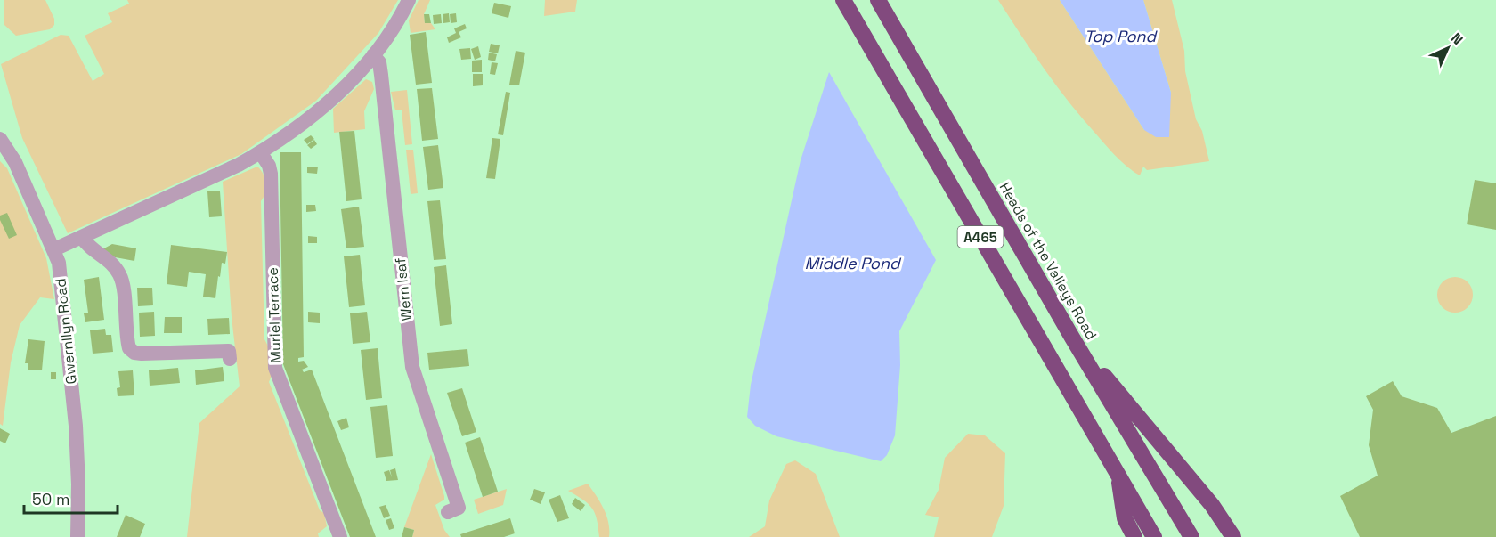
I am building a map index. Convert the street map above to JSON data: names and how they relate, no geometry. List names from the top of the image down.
{
  "streets": {
    "highway": ["A465", "Heads of the Valleys Road"],
    "street": ["Wern Isaf", "Muriel Terrace", "Gwernllyn Road"]
  },
  "water": ["Top Pond", "Middle Pond"],
  "scale_bar": "50 m",
  "north": "top right"
}
